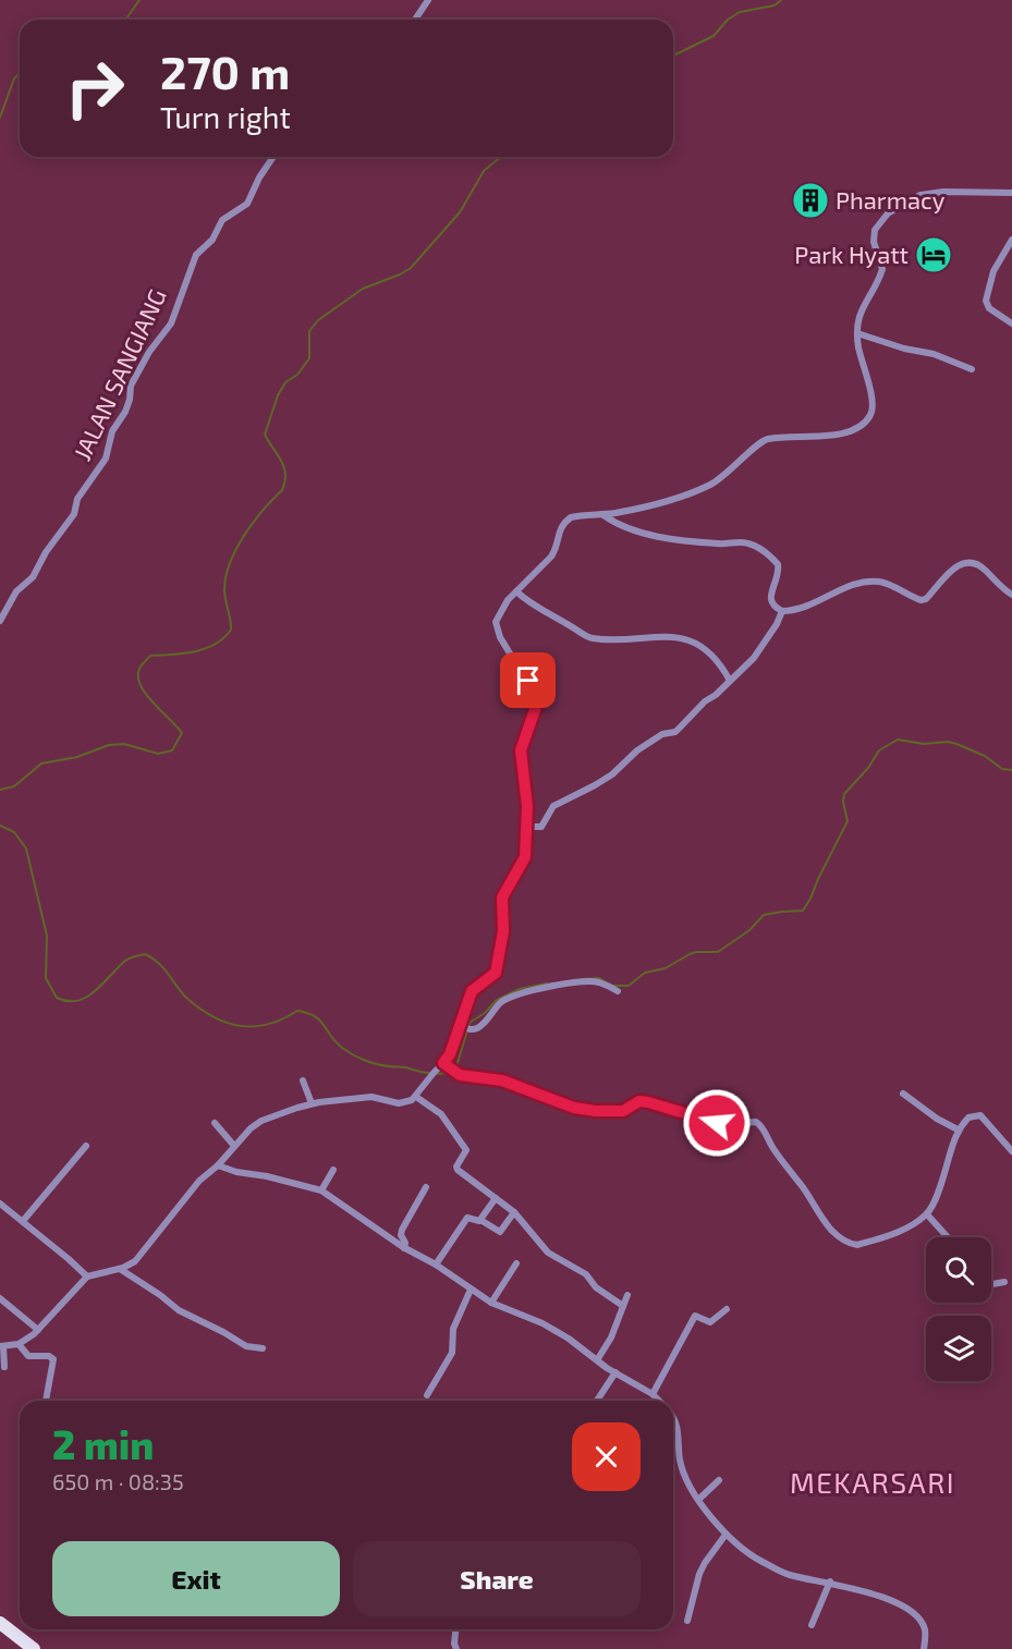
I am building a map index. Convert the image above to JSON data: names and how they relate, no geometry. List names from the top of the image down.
{
  "streets": {
    "street": ["JALAN SANGIANG"]
  },
  "districts": ["MEKARSARI"],
  "places": {
    "building": ["Pharmacy"],
    "hotel": ["Park Hyatt"]
  },
  "page": {
    "turn": ["270 m", "Turn right"],
    "heading": ["2 min", "650 m · 08:35"],
    "buttons": ["Exit", "Share"]
  }
}
